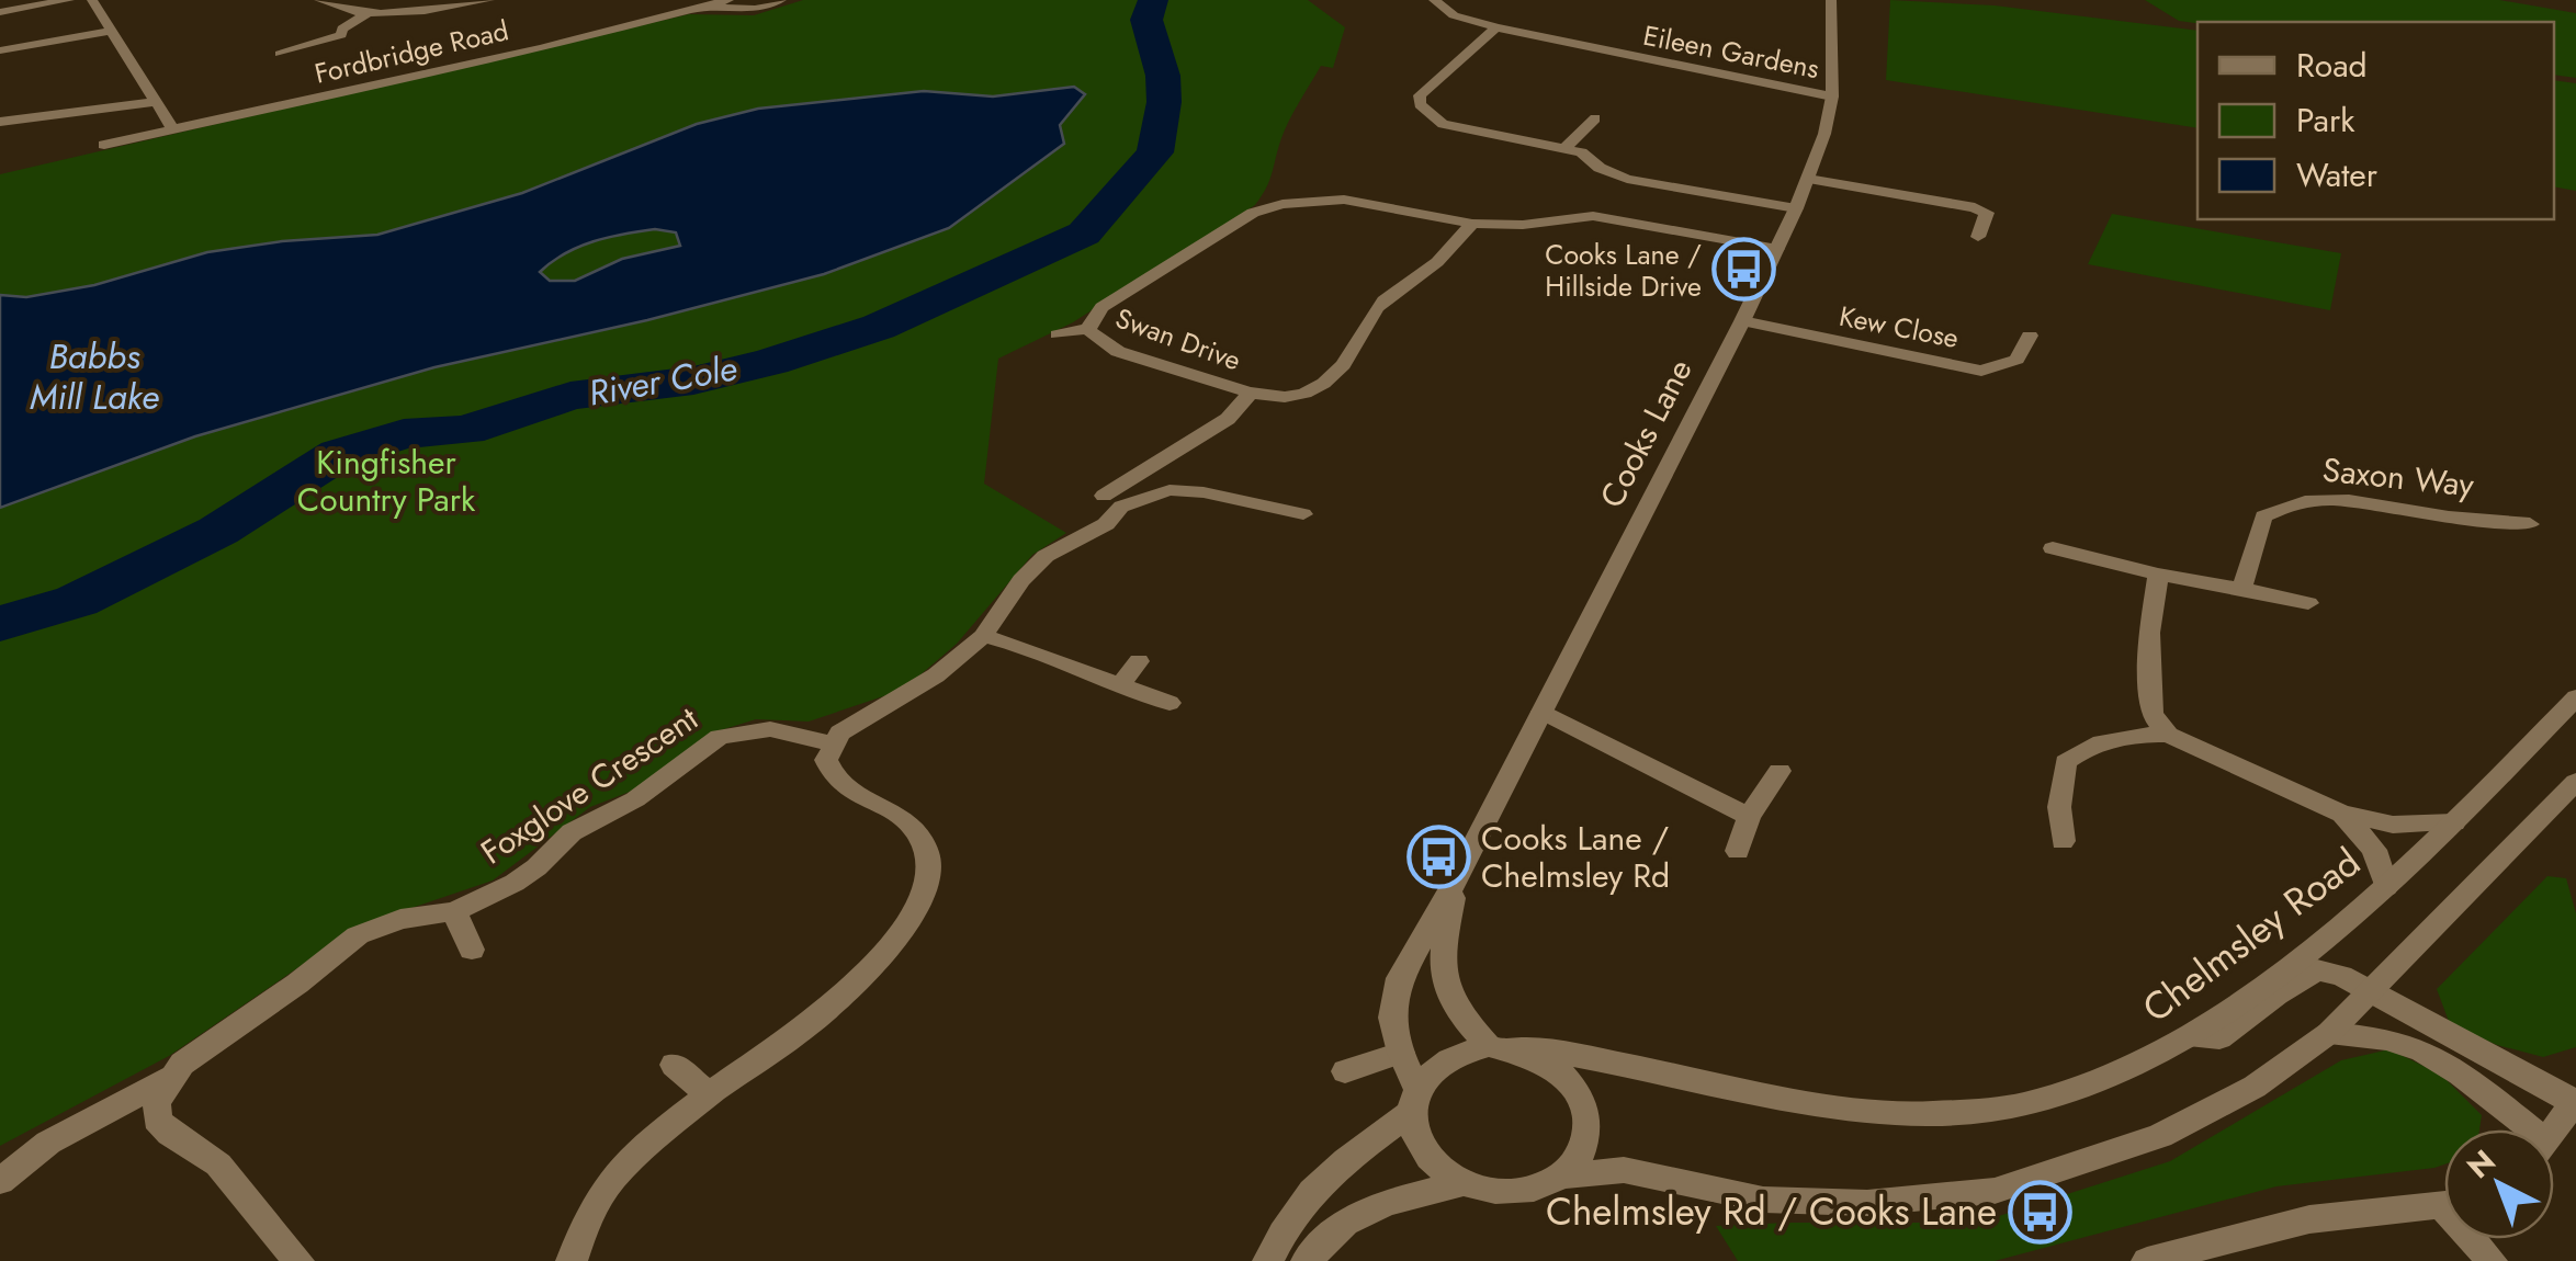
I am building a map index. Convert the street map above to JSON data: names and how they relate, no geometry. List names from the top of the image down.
{
  "streets": {
    "street": [
      "Fordbridge Road",
      "Eileen Gardens",
      "Kew Close",
      "Swan Drive",
      "Cooks Lane",
      "Saxon Way",
      "Foxglove Crescent",
      "Chelmsley Road"
    ]
  },
  "crossings": [
    ["Eileen Gardens", "Cooks Lane"],
    ["Kew Close", "Cooks Lane"],
    ["Swan Drive", "Cooks Lane"],
    ["Cooks Lane", "Chelmsley Road"]
  ],
  "water": ["Babbs Mill Lake", "River Cole"],
  "parks": ["Kingfisher Country Park"],
  "places": {
    "bus stop": ["Cooks Lane / Hillside Drive", "Cooks Lane / Chelmsley Rd", "Chelmsley Rd / Cooks Lane"]
  },
  "legend": ["Road", "Park", "Water"],
  "north": "top left"
}
